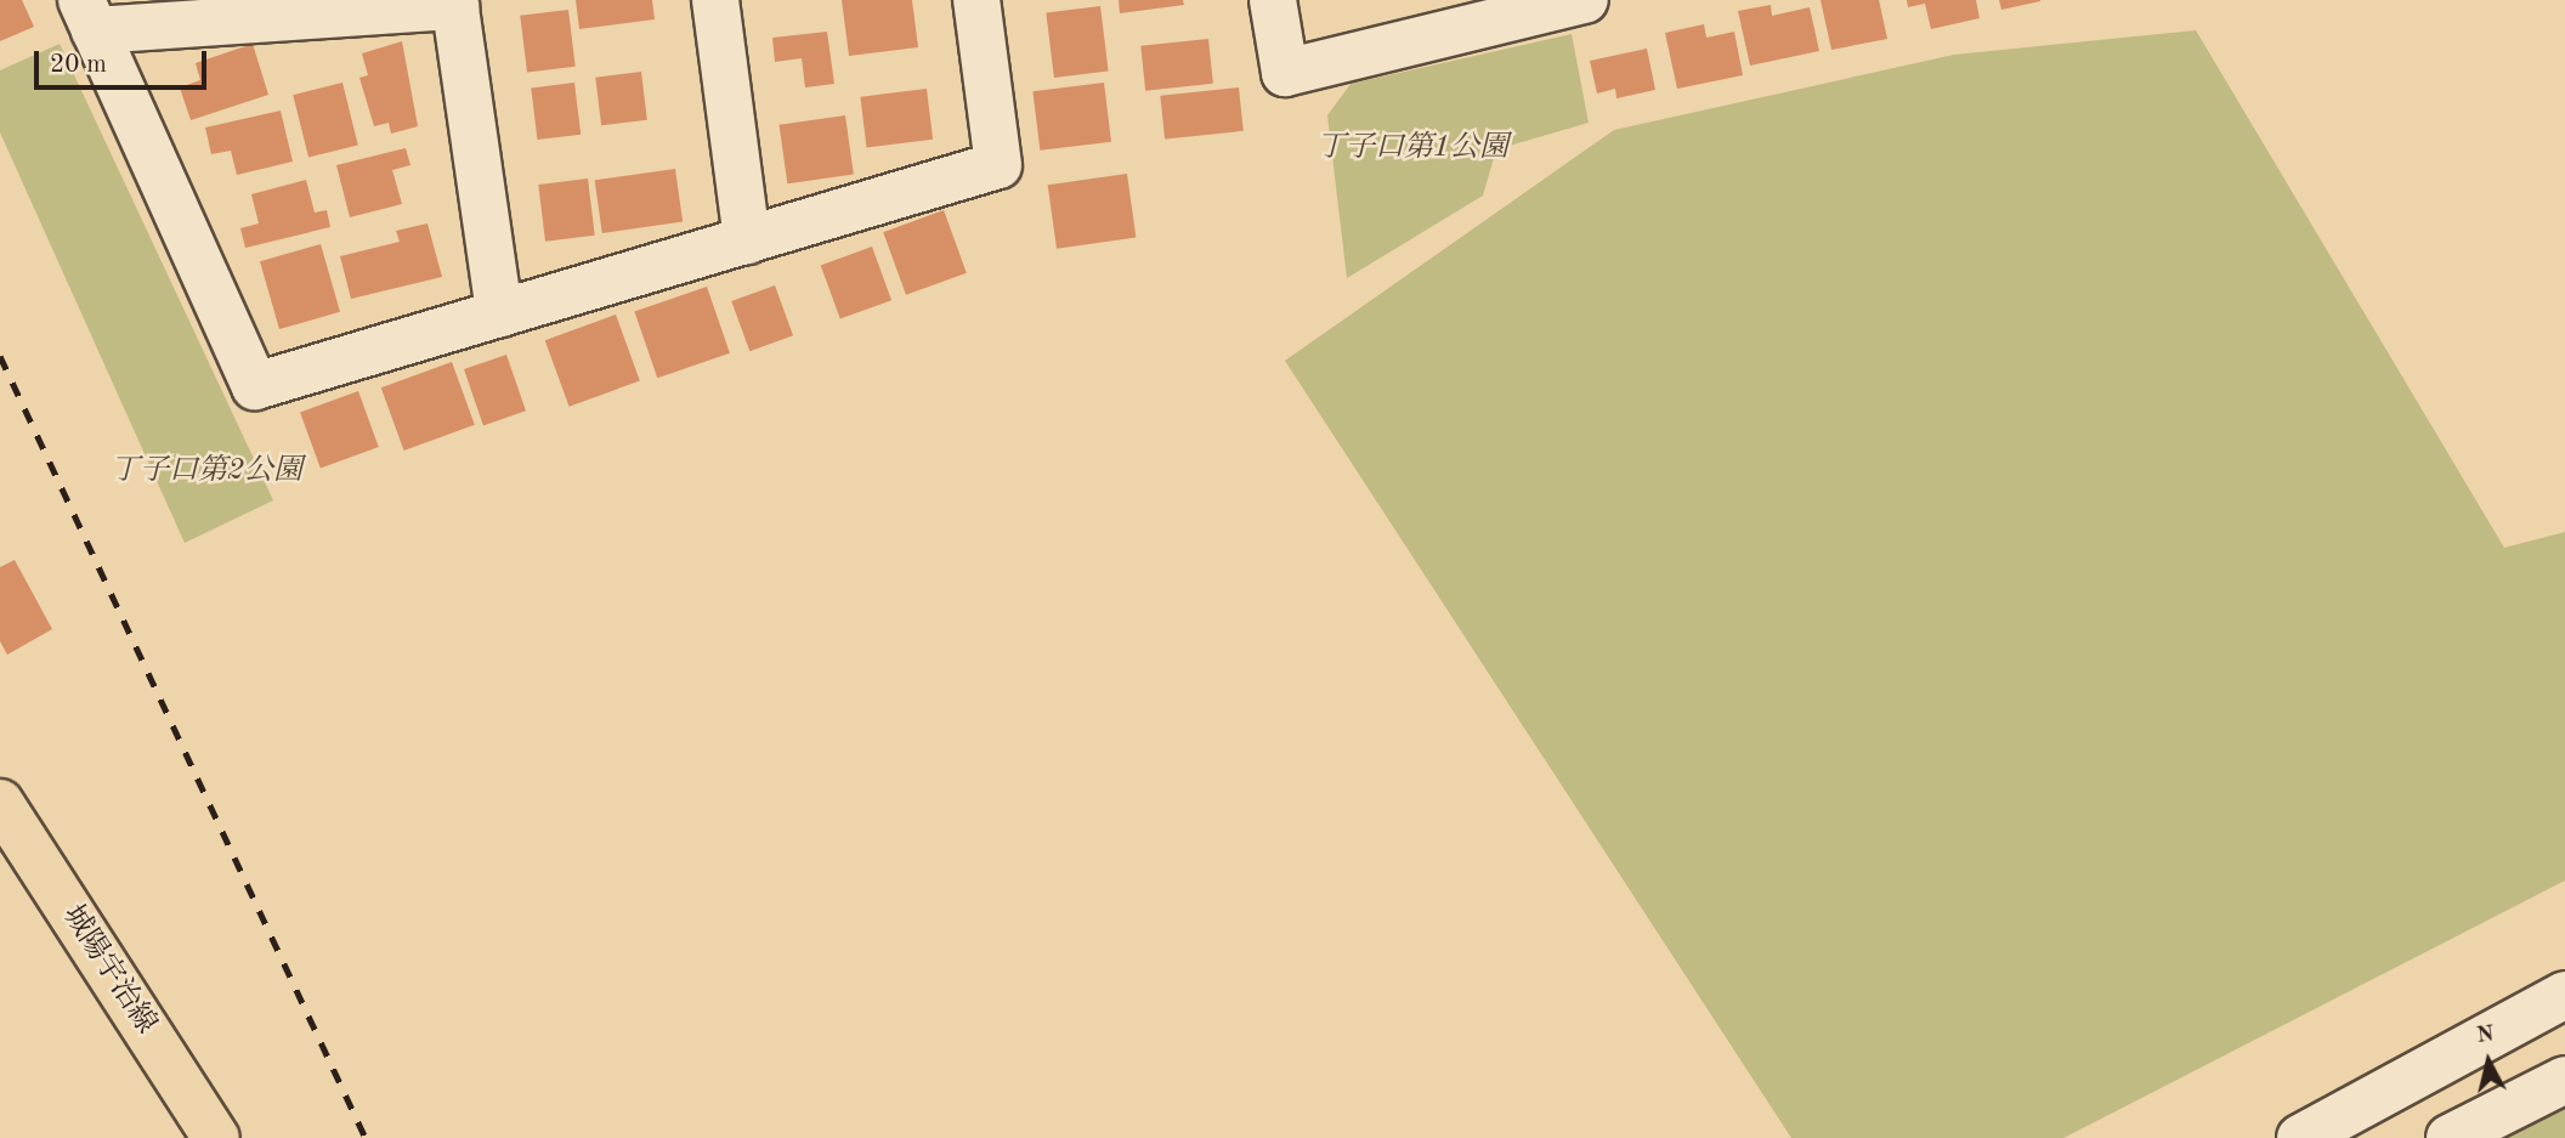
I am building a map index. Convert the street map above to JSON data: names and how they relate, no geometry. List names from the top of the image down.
{
  "streets": {
    "main road": ["城陽宇治線"]
  },
  "parks": ["丁子口第1公園", "丁子口第2公園"],
  "scale_bar": "20 m",
  "north": "top"
}
